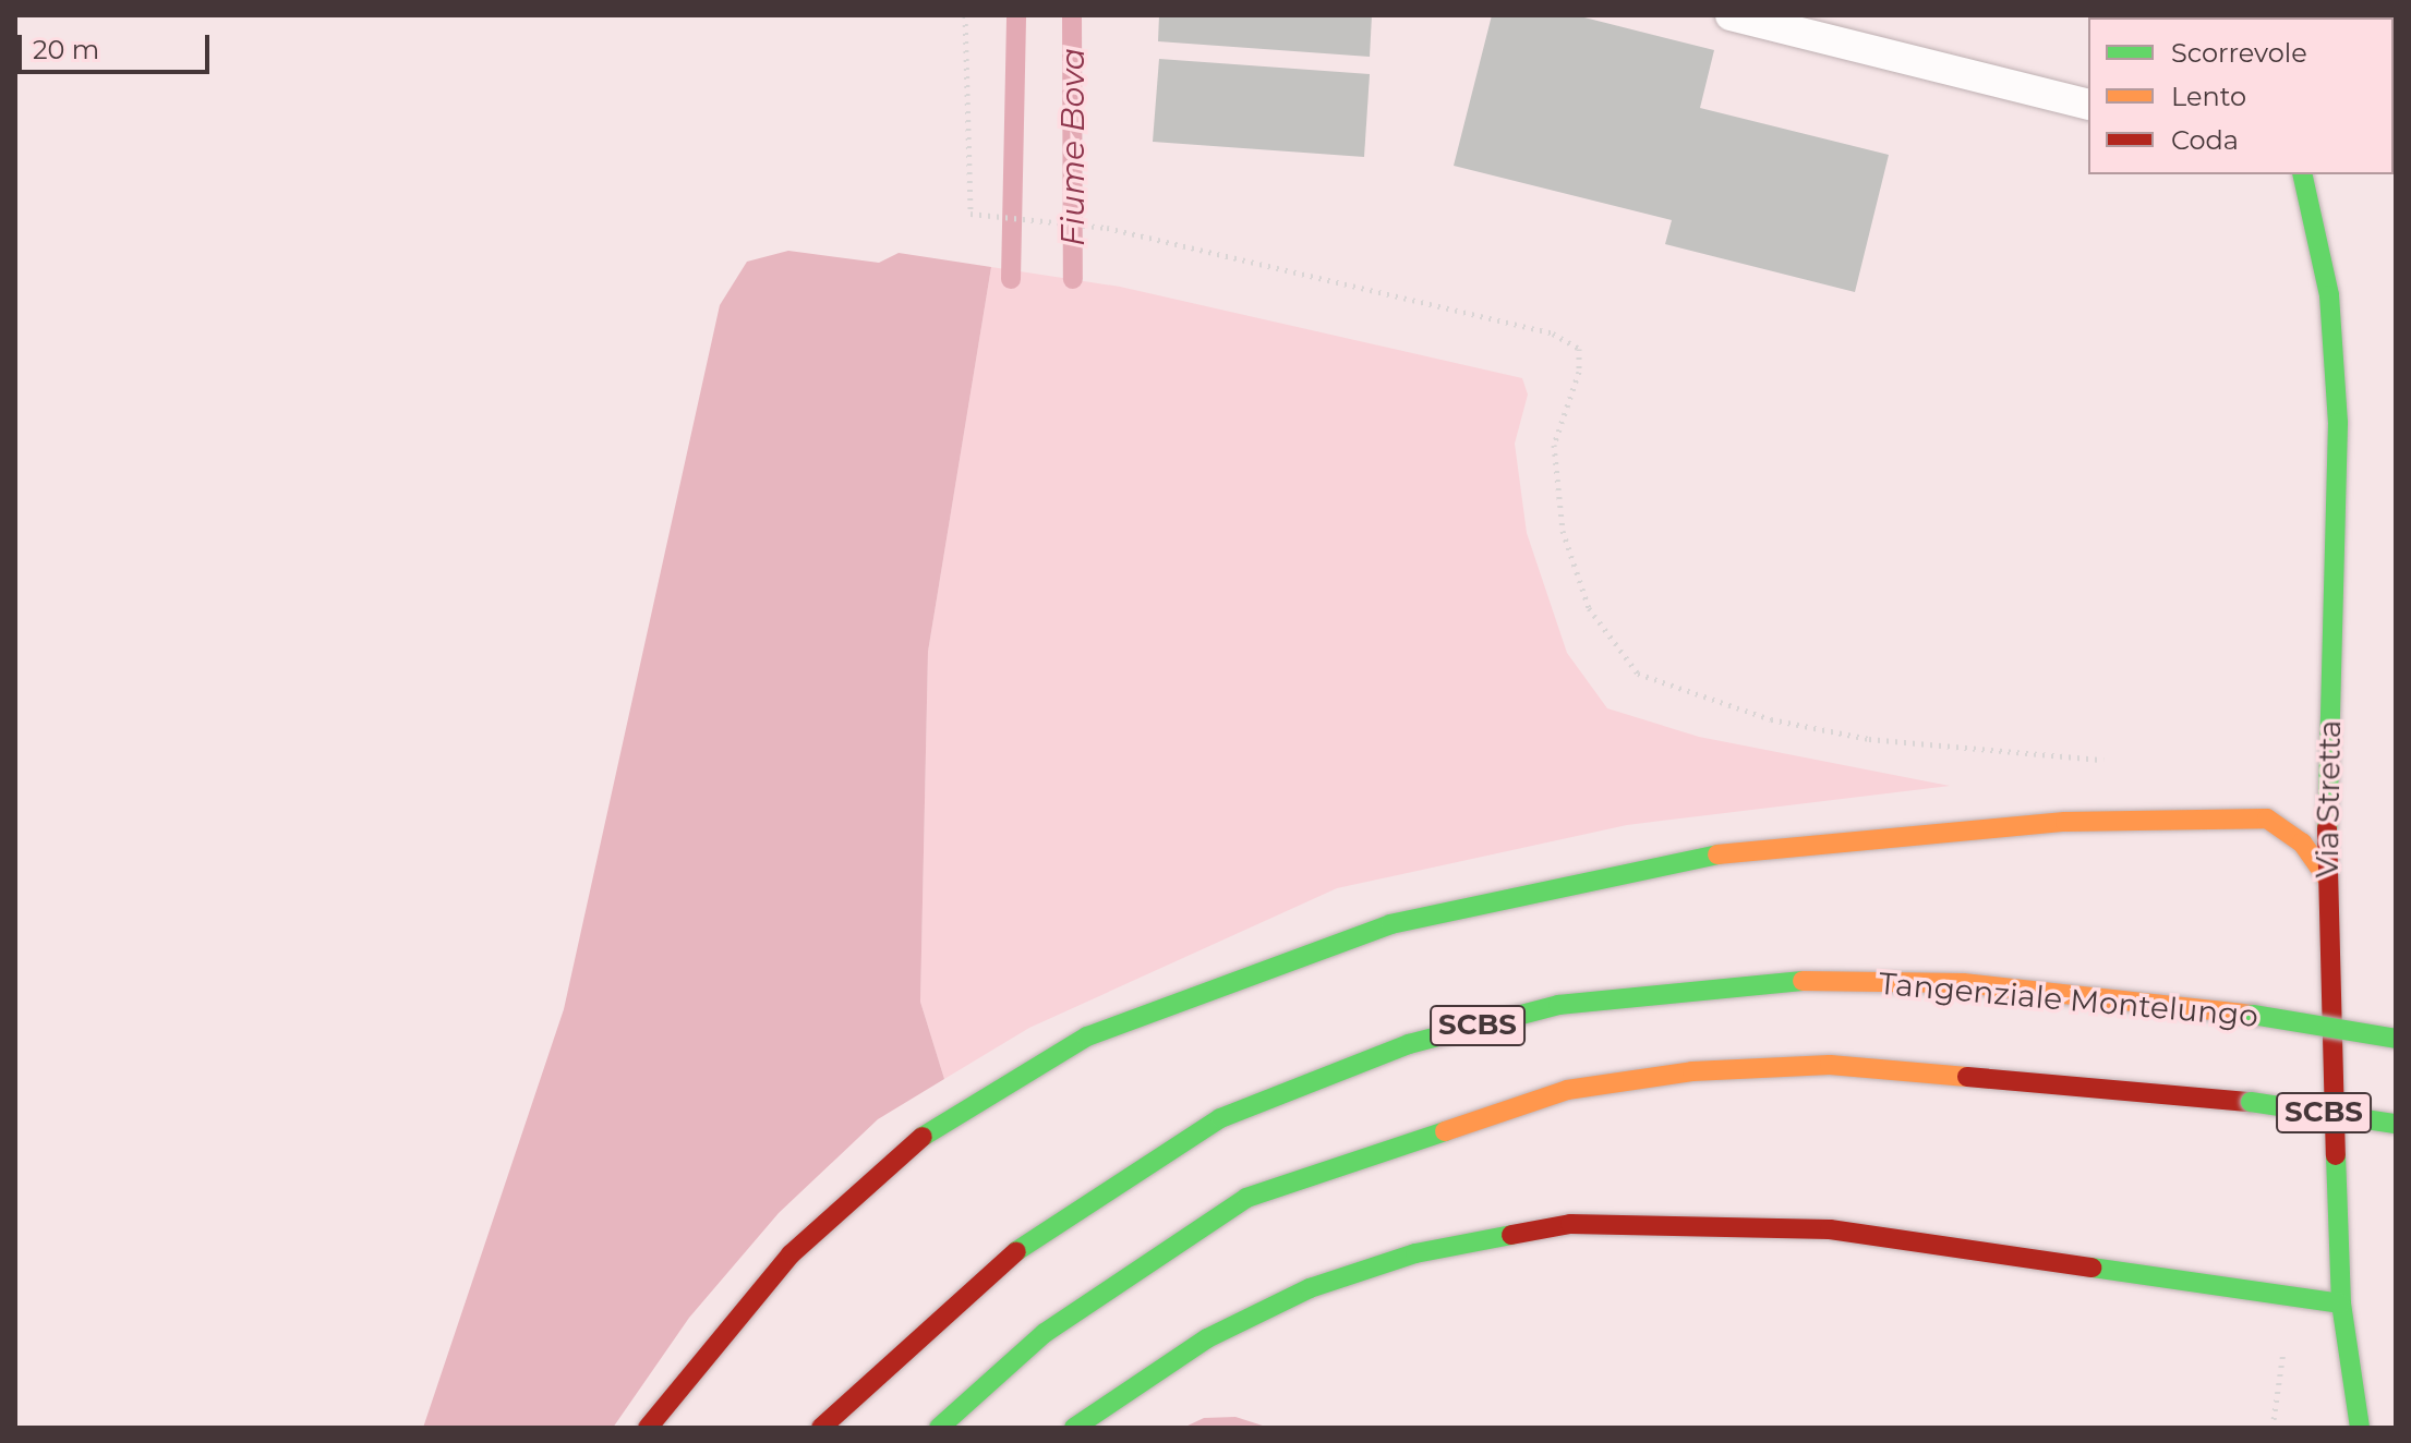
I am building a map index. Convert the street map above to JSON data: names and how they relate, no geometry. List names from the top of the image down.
{
  "streets": {
    "main road": ["Via Stretta", "Tangenziale Montelungo", "SCBS"]
  },
  "water": ["Fiume Bova"],
  "legend": ["Scorrevole", "Lento", "Coda"],
  "scale_bar": "20 m"
}
